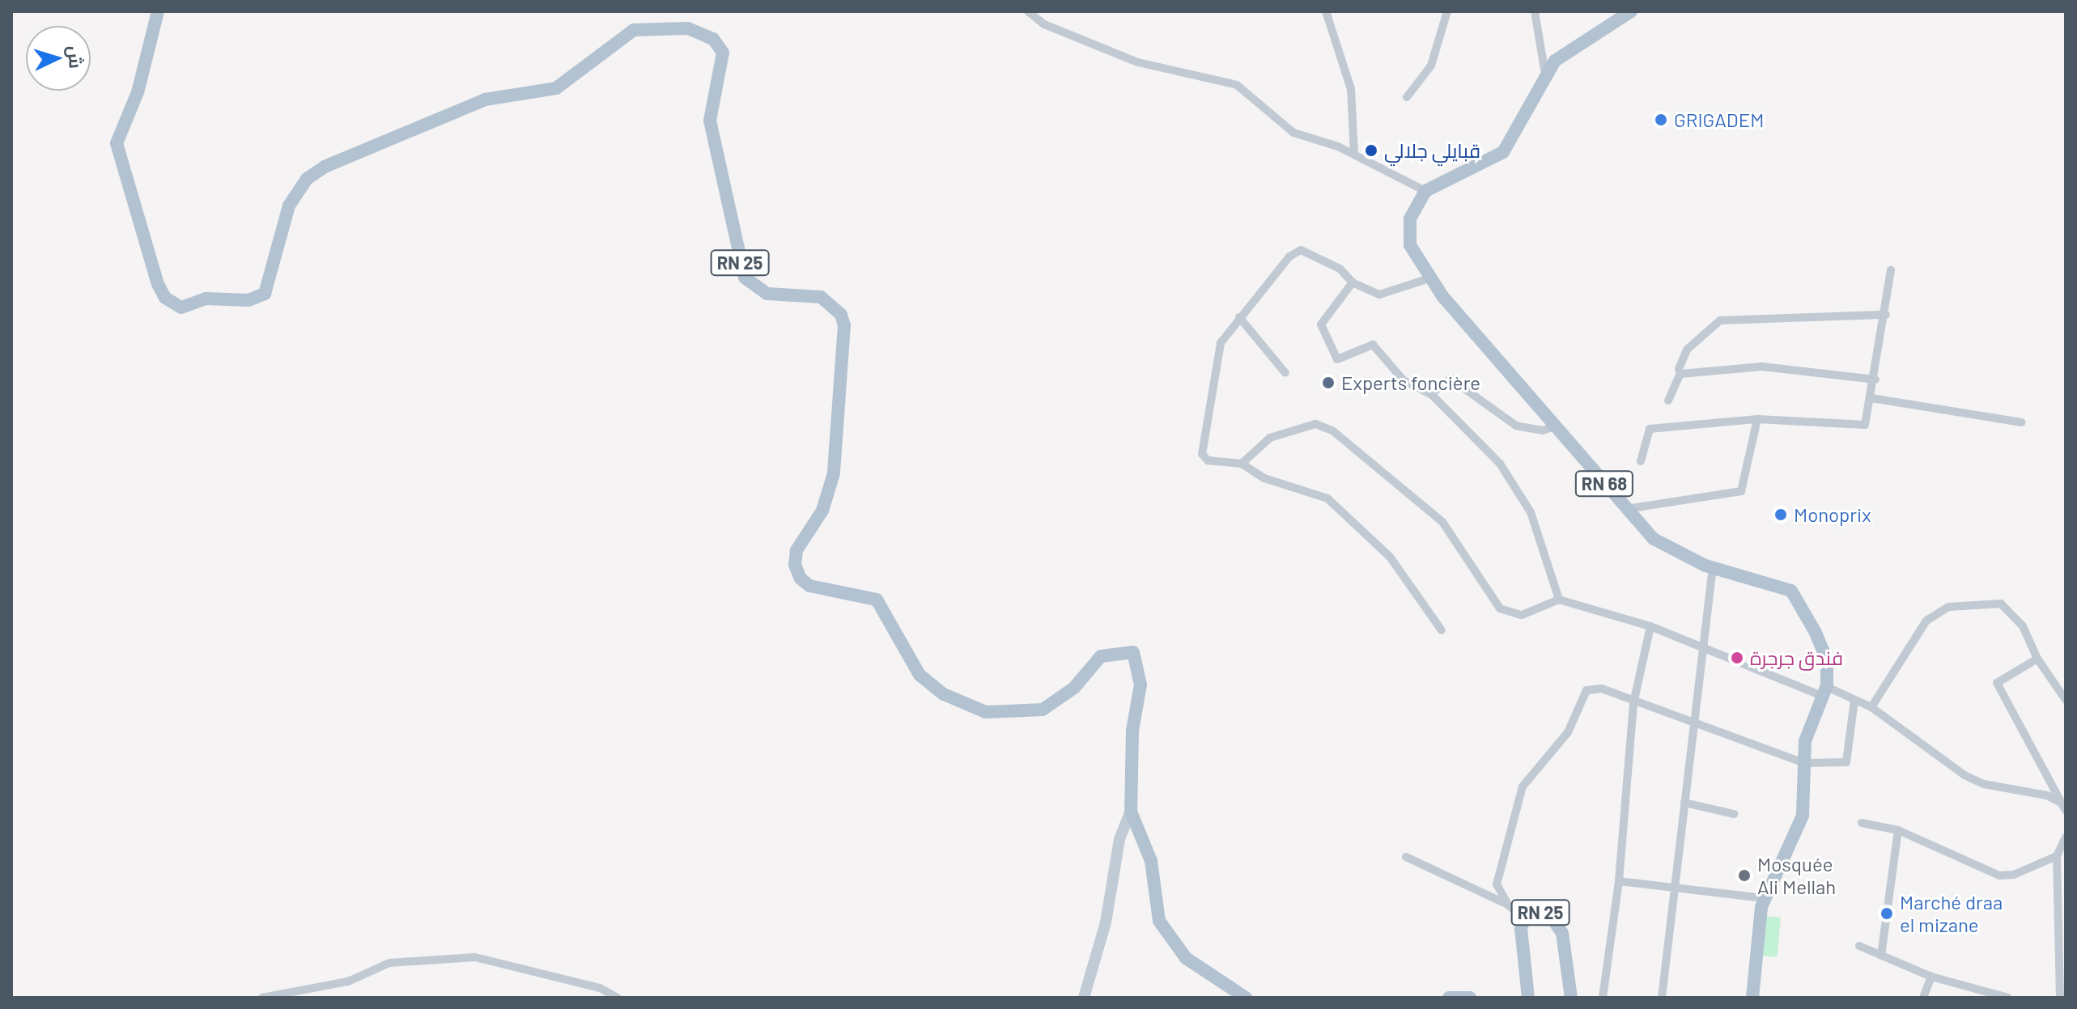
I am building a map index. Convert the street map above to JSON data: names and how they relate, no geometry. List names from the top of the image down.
{
  "streets": {
    "main road": ["RN 25", "RN 68"]
  },
  "places": [
    "GRIGADEM",
    "قبايلي جلالي",
    "Experts foncière",
    "Monoprix",
    "فندق جرجرة",
    "Mosquée Ali Mellah",
    "Marché draa el mizane"
  ],
  "north": "right"
}
